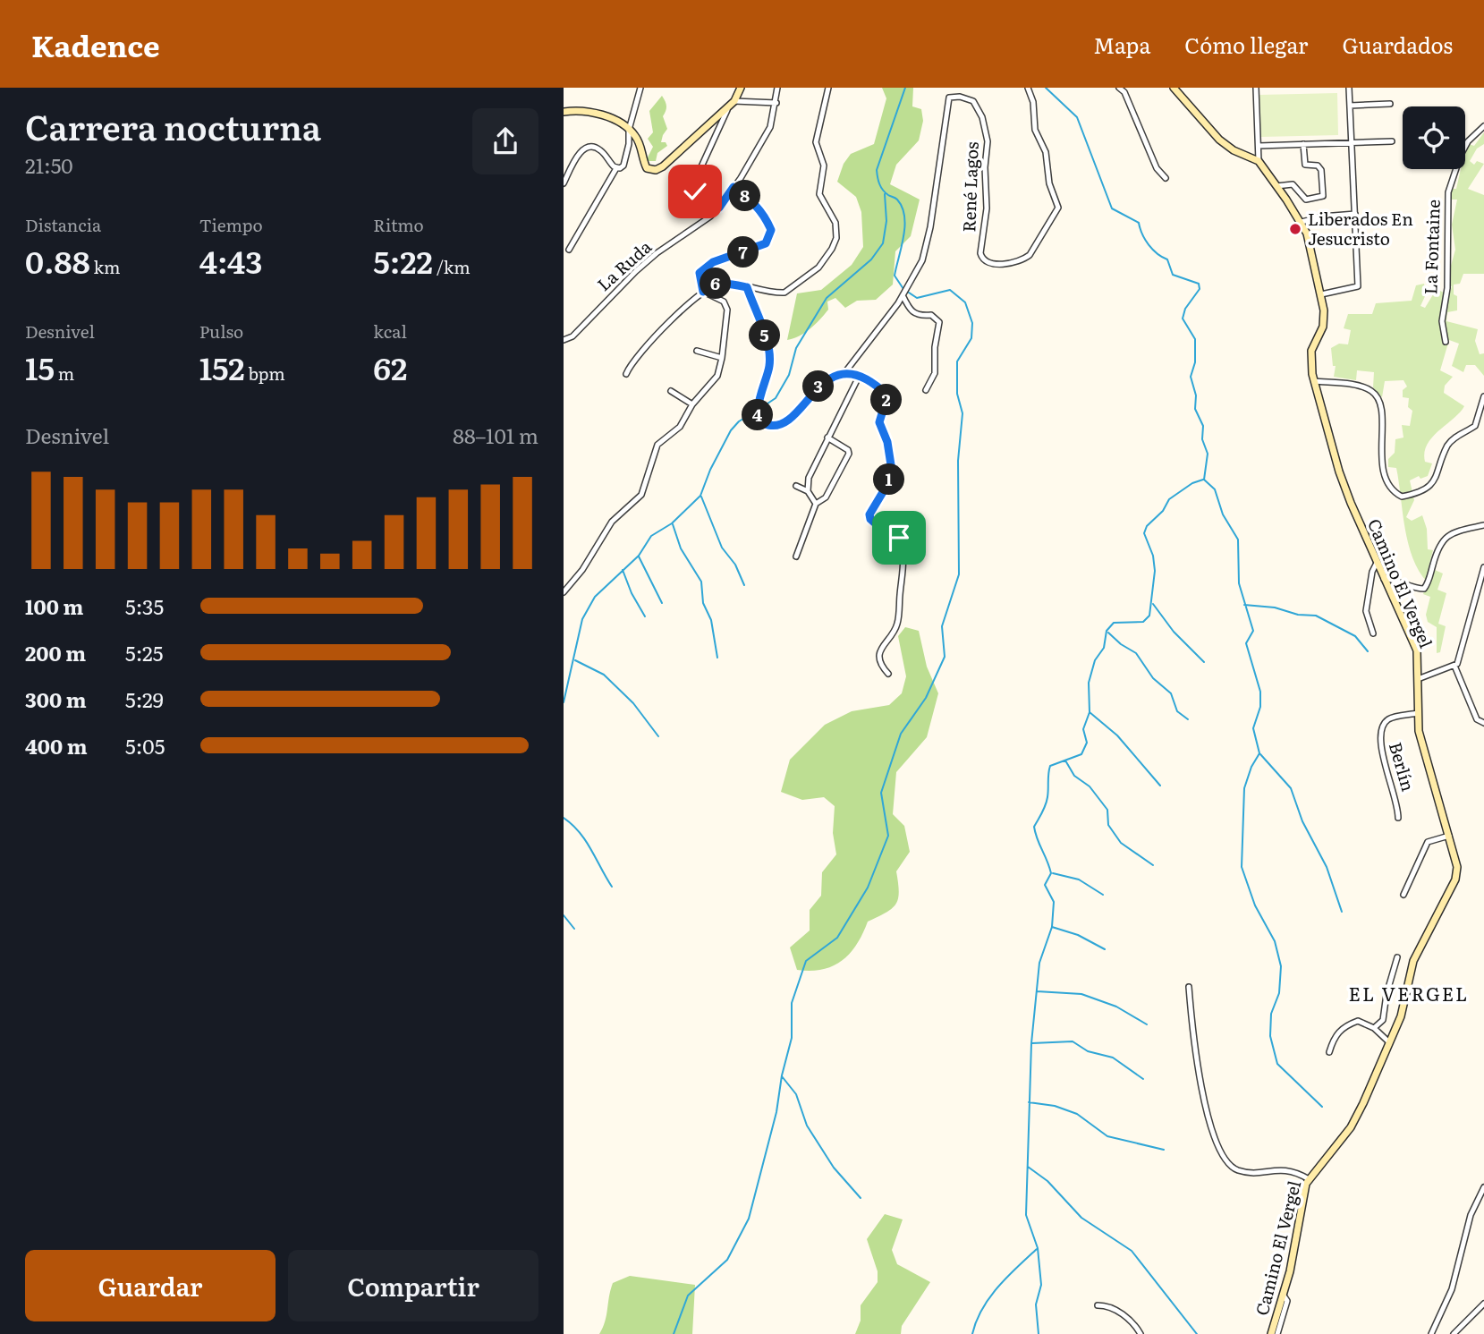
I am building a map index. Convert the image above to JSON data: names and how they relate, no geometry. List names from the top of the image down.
{
  "streets": {
    "street": [
      "René Lagos",
      "La Fontaine",
      "La Ruda",
      "Camino El Vergel",
      "Berlín"
    ]
  },
  "crossings": [
    ["Camino El Vergel", "Berlín"]
  ],
  "districts": ["EL VERGEL"],
  "places": ["Liberados En Jesucristo"],
  "page": {
    "header": "Kadence",
    "nav": ["Mapa", "Cómo llegar", "Guardados"],
    "heading": ["Carrera nocturna", "21:50"],
    "pins": [
      "8",
      "7",
      "6",
      "5",
      "3",
      "2",
      "4",
      "1"
    ],
    "stats": [
      ["Distancia", "0.88 km"],
      ["Tiempo", "4:43"],
      ["Ritmo", "5:22 /km"],
      ["Desnivel", "15 m"],
      ["Pulso", "152 bpm"],
      ["kcal", "62"]
    ],
    "chart": ["Desnivel", "88–101 m"],
    "list": [
      {
        "name": "100 m",
        "note": "5:35"
      },
      {
        "name": "200 m",
        "note": "5:25"
      },
      {
        "name": "300 m",
        "note": "5:29"
      },
      {
        "name": "400 m",
        "note": "5:05"
      }
    ],
    "buttons": ["Guardar", "Compartir"]
  }
}
